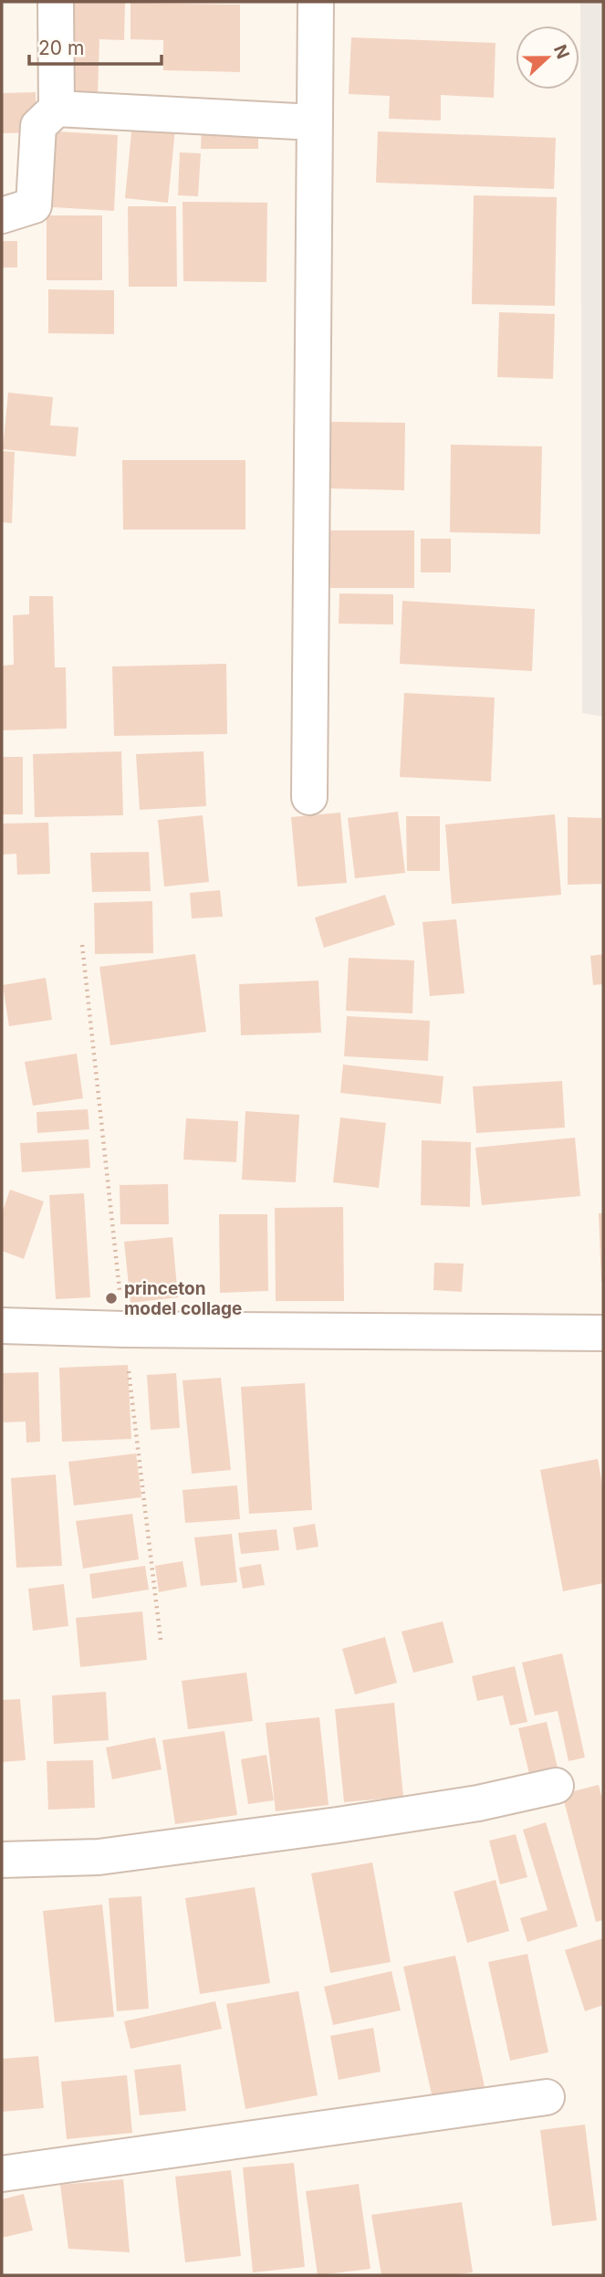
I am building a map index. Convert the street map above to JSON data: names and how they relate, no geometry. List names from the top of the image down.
{
  "places": ["princeton model collage"],
  "scale_bar": "20 m",
  "north": "right"
}
